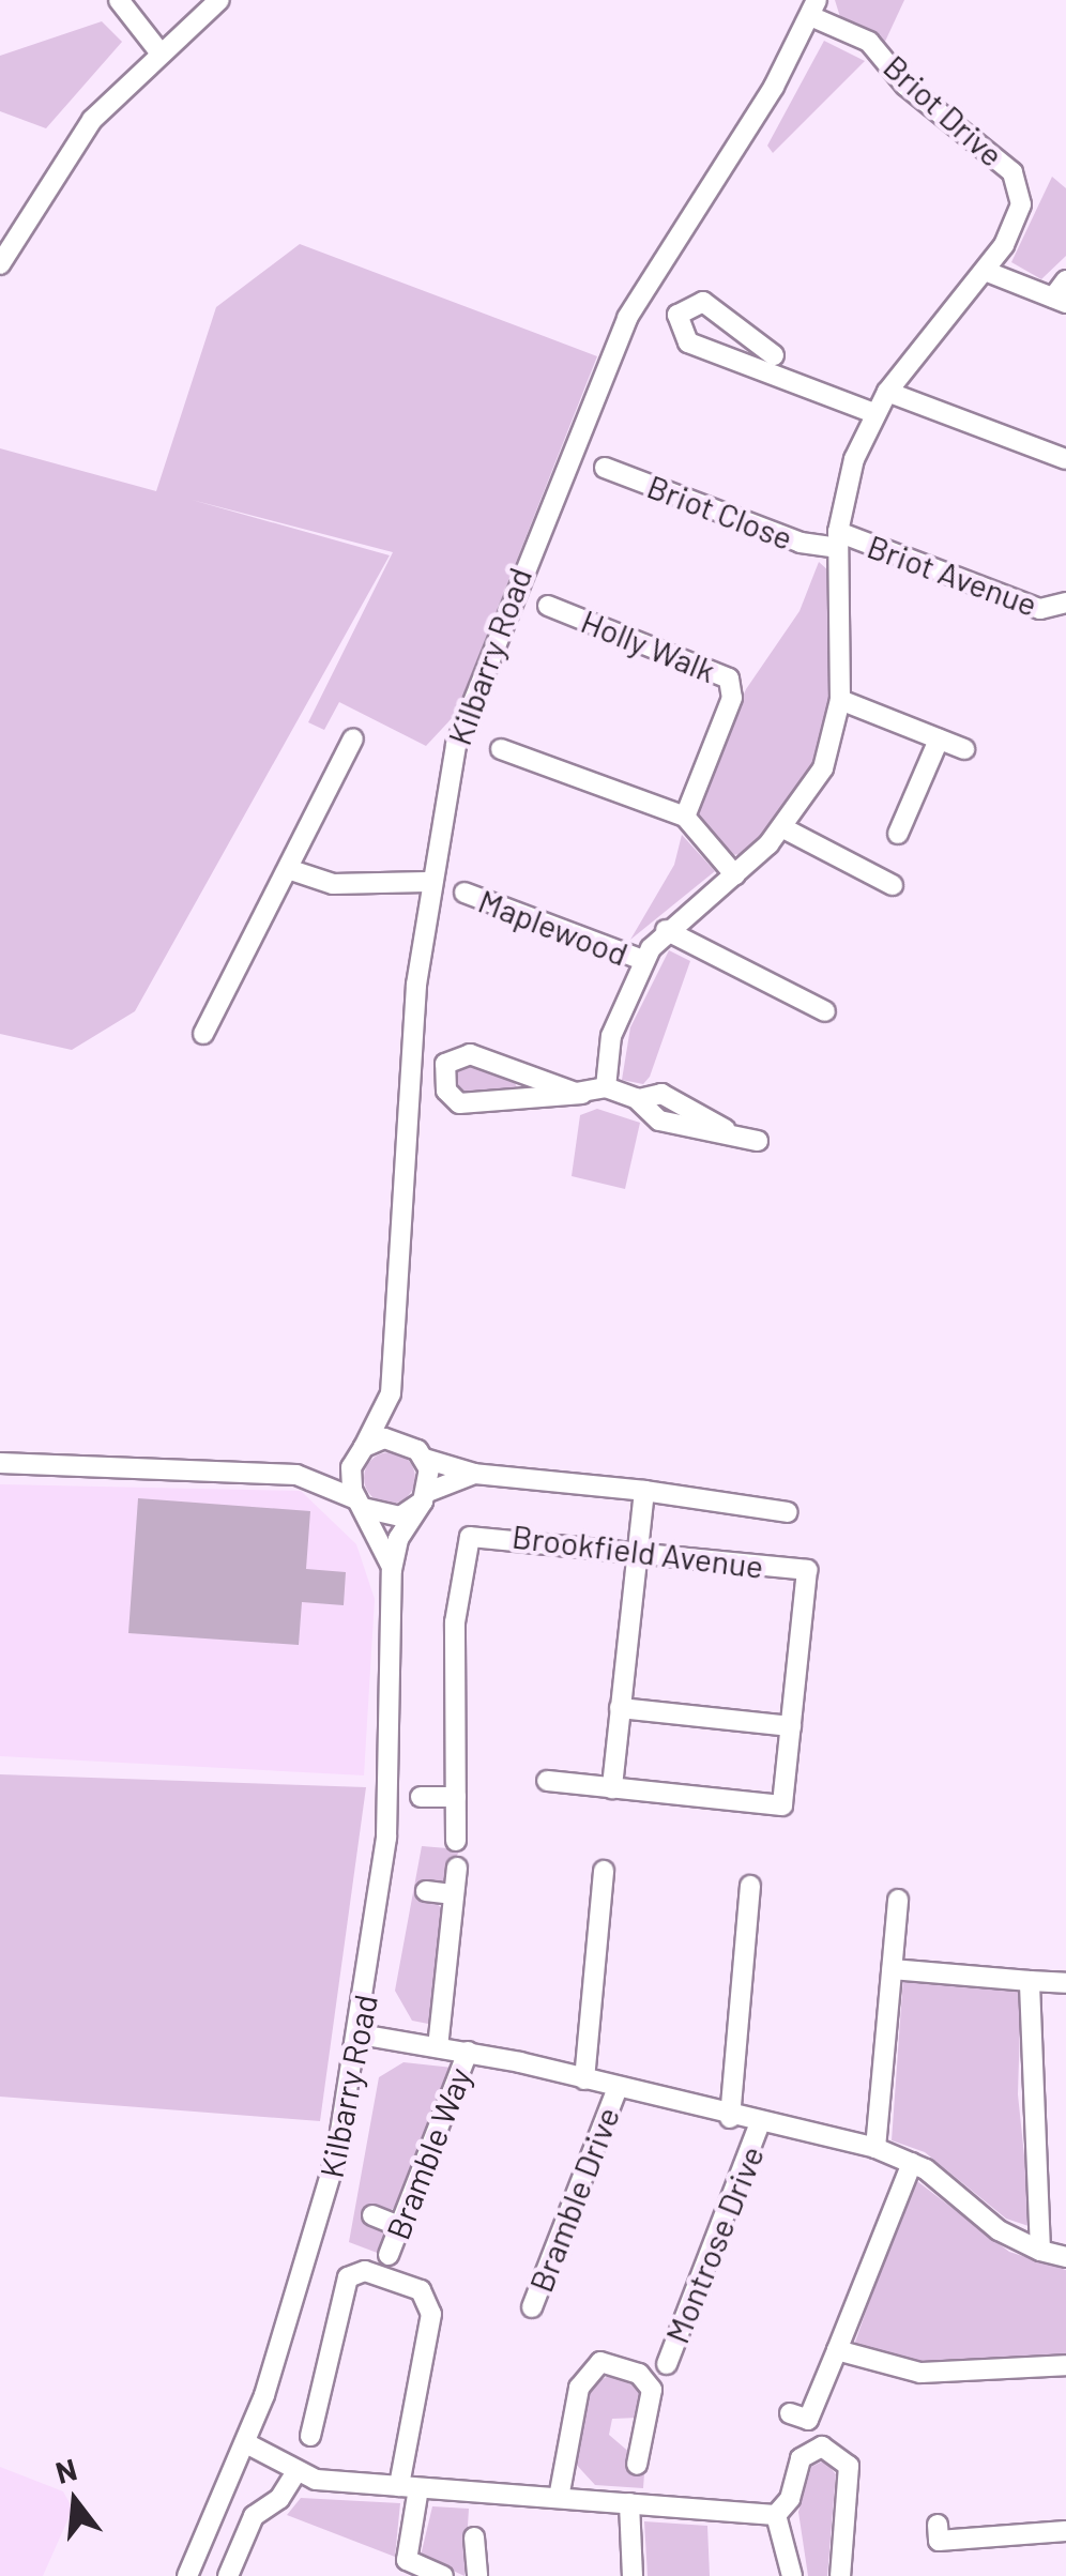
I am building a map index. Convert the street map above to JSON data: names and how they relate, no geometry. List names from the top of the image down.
{
  "streets": {
    "street": [
      "Briot Drive",
      "Briot Close",
      "Briot Avenue",
      "Holly Walk",
      "Kilbarry Road",
      "Maplewood",
      "Brookfield Avenue",
      "Bramble Way",
      "Bramble Drive",
      "Montrose Drive"
    ]
  },
  "crossings": [
    ["Briot Drive", "Briot Close"],
    ["Briot Drive", "Briot Avenue"],
    ["Briot Drive", "Kilbarry Road"],
    ["Briot Drive", "Maplewood"],
    ["Briot Close", "Briot Avenue"]
  ],
  "north": "top"
}
